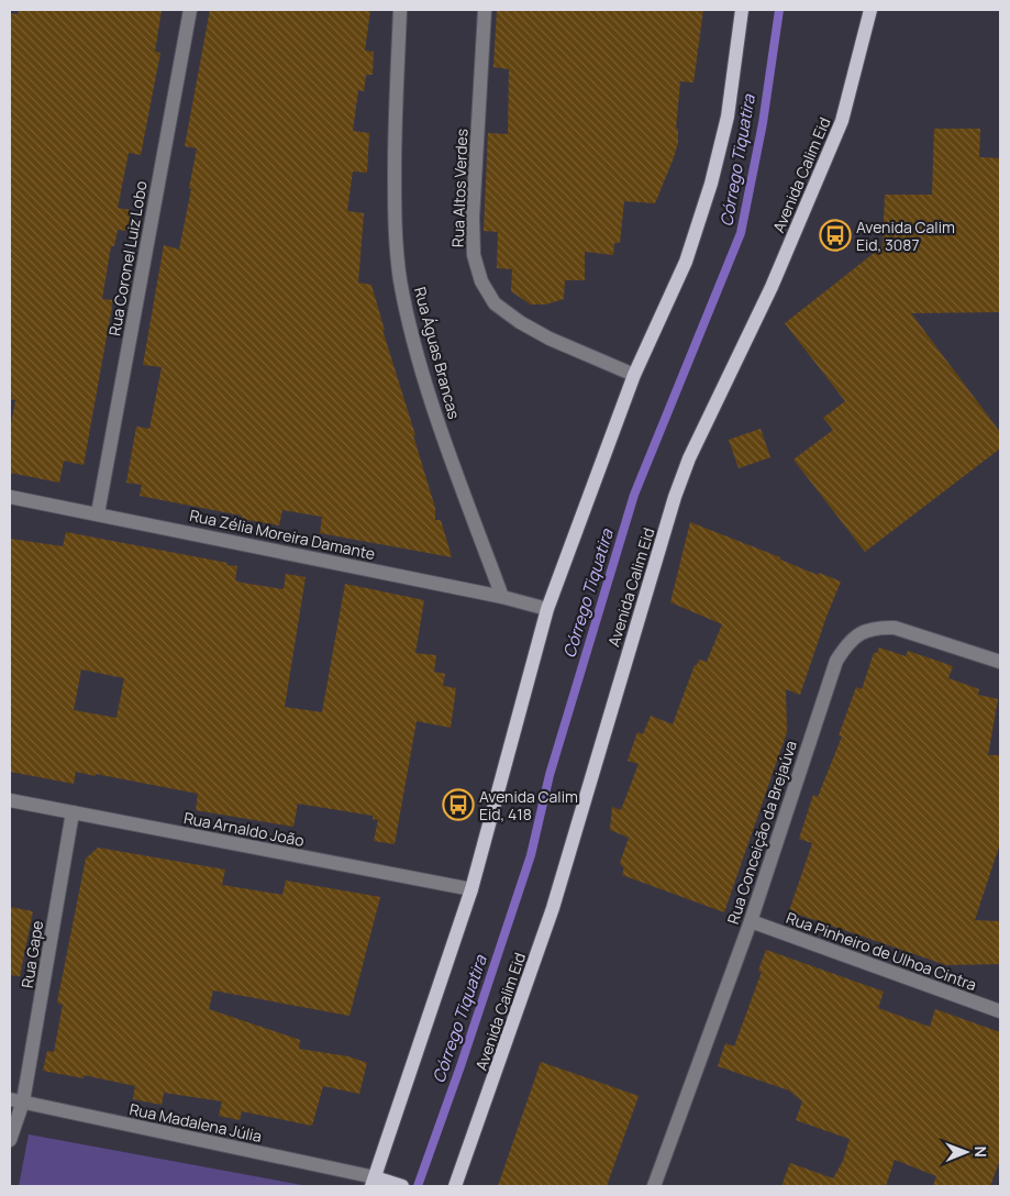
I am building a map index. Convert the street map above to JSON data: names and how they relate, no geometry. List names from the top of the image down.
{
  "streets": {
    "main road": ["Avenida Calim Eid"],
    "street": [
      "Rua Altos Verdes",
      "Rua Coronel Luiz Lobo",
      "Rua Águas Brancas",
      "Rua Zélia Moreira Damante",
      "Rua Arnaldo João",
      "Rua Conceição da Brejaúva",
      "Rua Pinheiro de Ulhoa Cintra",
      "Rua Gape",
      "Rua Madalena Júlia"
    ]
  },
  "crossings": [
    ["Rua Coronel Luiz Lobo", "Rua Zélia Moreira Damante"],
    ["Rua Águas Brancas", "Rua Zélia Moreira Damante"],
    ["Rua Arnaldo João", "Rua Gape"],
    ["Rua Conceição da Brejaúva", "Rua Pinheiro de Ulhoa Cintra"],
    ["Rua Gape", "Rua Madalena Júlia"]
  ],
  "water": ["Córrego Tiquatira"],
  "places": {
    "bus stop": ["Avenida Calim Eid, 3087", "Avenida Calim Eid, 418"]
  },
  "north": "right"
}
